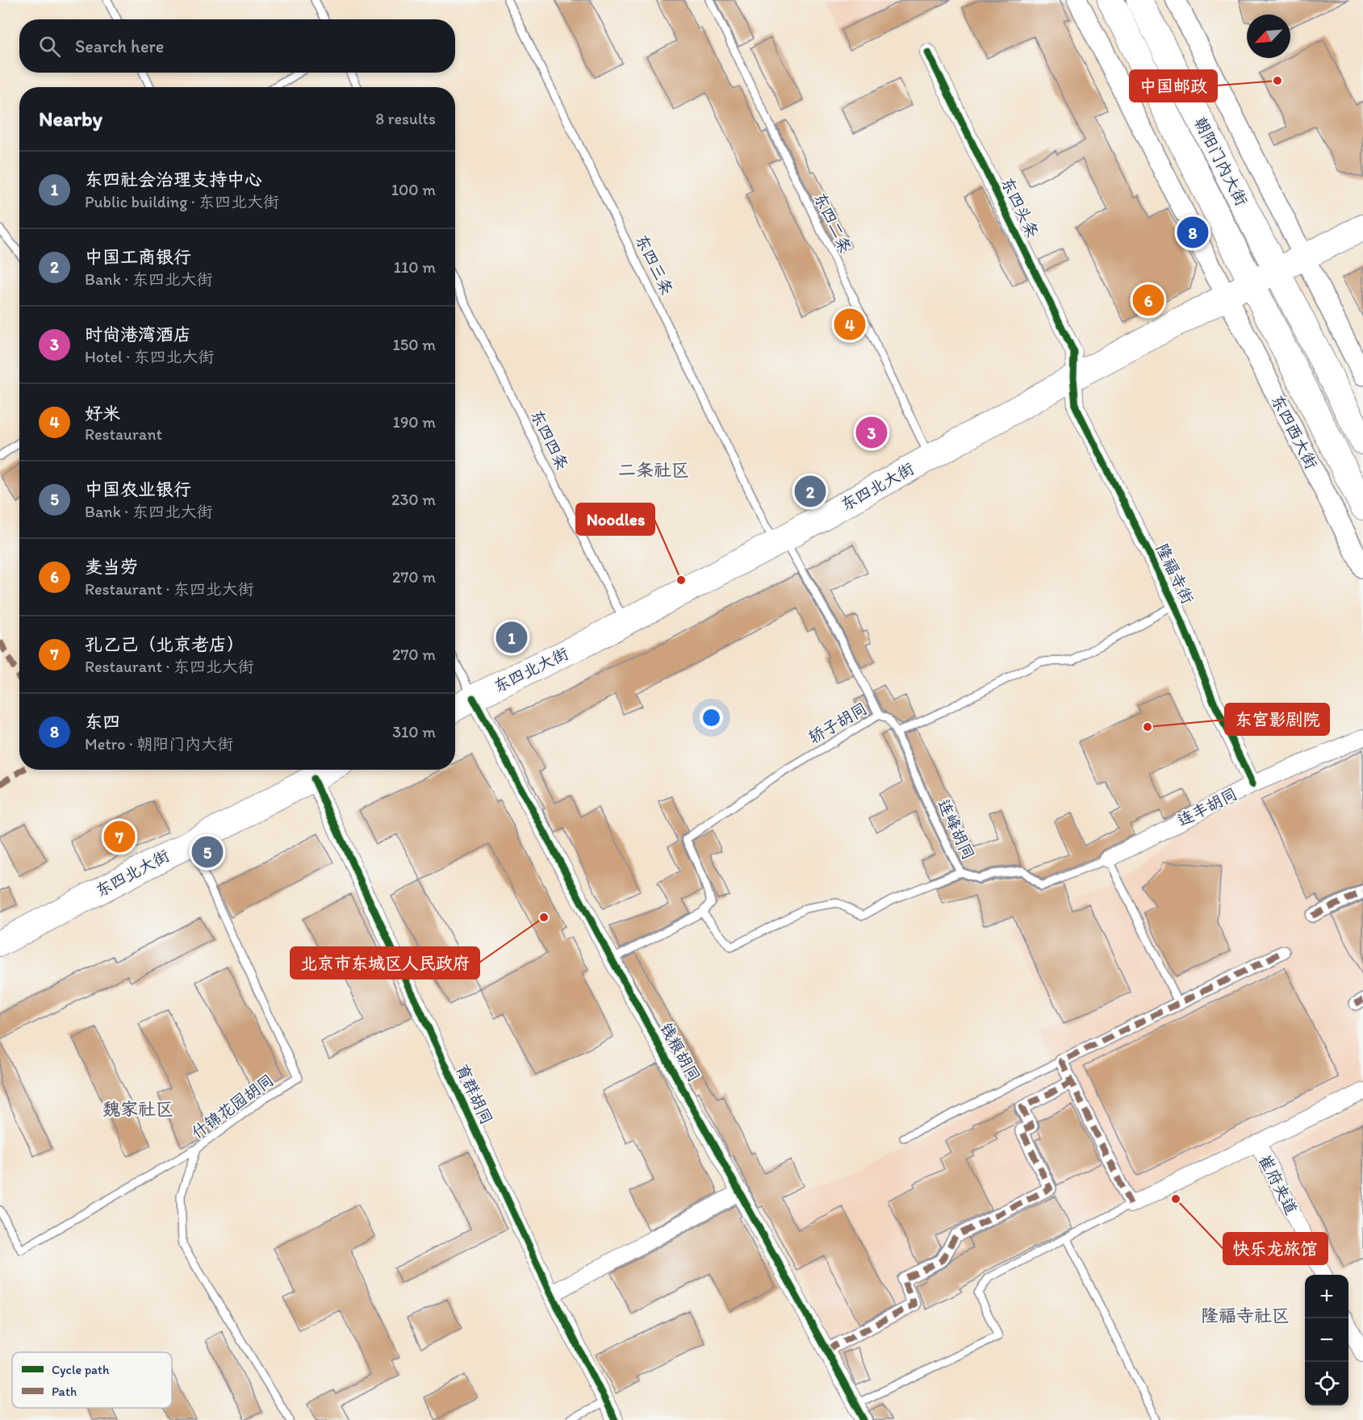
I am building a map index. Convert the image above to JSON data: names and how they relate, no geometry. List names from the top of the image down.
{
  "streets": {
    "main road": ["朝阳门内大街", "东四西大街", "东四北大街"],
    "street": [
      "东四头条",
      "隆福寺街",
      "连丰胡同",
      "钱粮胡同",
      "育群胡同",
      "崔府夹道"
    ],
    "lane": [
      "东四二条",
      "东四三条",
      "东四四条",
      "轿子胡同",
      "连峰胡同",
      "什锦花园胡同"
    ]
  },
  "crossings": [
    ["朝阳门内大街", "东四西大街"],
    ["朝阳门内大街", "东四北大街"],
    ["东四头条", "东四北大街"],
    ["东四头条", "隆福寺街"],
    ["东四二条", "东四北大街"],
    ["东四三条", "东四北大街"],
    ["东四三条", "轿子胡同"],
    ["东四西大街", "东四北大街"],
    ["东四四条", "东四北大街"],
    ["东四北大街", "隆福寺街"],
    ["东四北大街", "钱粮胡同"],
    ["东四北大街", "育群胡同"],
    ["东四北大街", "什锦花园胡同"],
    ["隆福寺街", "连丰胡同"],
    ["轿子胡同", "连峰胡同"],
    ["连丰胡同", "连峰胡同"]
  ],
  "districts": ["二条社区", "魏家社区", "隆福寺社区"],
  "places": [
    "中国邮政",
    "Noodles",
    "东宫影剧院",
    "北京市东城区人民政府",
    "快乐龙旅馆"
  ],
  "legend": ["Cycle path", "Path"],
  "north": "bottom left",
  "page": {
    "search": "Search here",
    "heading": ["Nearby", "8 results"],
    "list": [
      {
        "mark": "1",
        "name": "东四社会治理支持中心",
        "note": "Public building · 东四北大街",
        "value": "100 m"
      },
      {
        "mark": "2",
        "name": "中国工商银行",
        "note": "Bank · 东四北大街",
        "value": "110 m"
      },
      {
        "mark": "3",
        "name": "时尚港湾酒店",
        "note": "Hotel · 东四北大街",
        "value": "150 m"
      },
      {
        "mark": "4",
        "name": "好米",
        "note": "Restaurant",
        "value": "190 m"
      },
      {
        "mark": "5",
        "name": "中国农业银行",
        "note": "Bank · 东四北大街",
        "value": "230 m"
      },
      {
        "mark": "6",
        "name": "麦当劳",
        "note": "Restaurant · 东四北大街",
        "value": "270 m"
      },
      {
        "mark": "7",
        "name": "孔乙己（北京老店）",
        "note": "Restaurant · 东四北大街",
        "value": "270 m"
      },
      {
        "mark": "8",
        "name": "东四",
        "note": "Metro · 朝阳门内大街",
        "value": "310 m"
      }
    ],
    "pins": [
      "8",
      "6",
      "4",
      "3",
      "2",
      "1",
      "7",
      "5"
    ],
    "map_buttons": ["+", "−"]
  }
}
